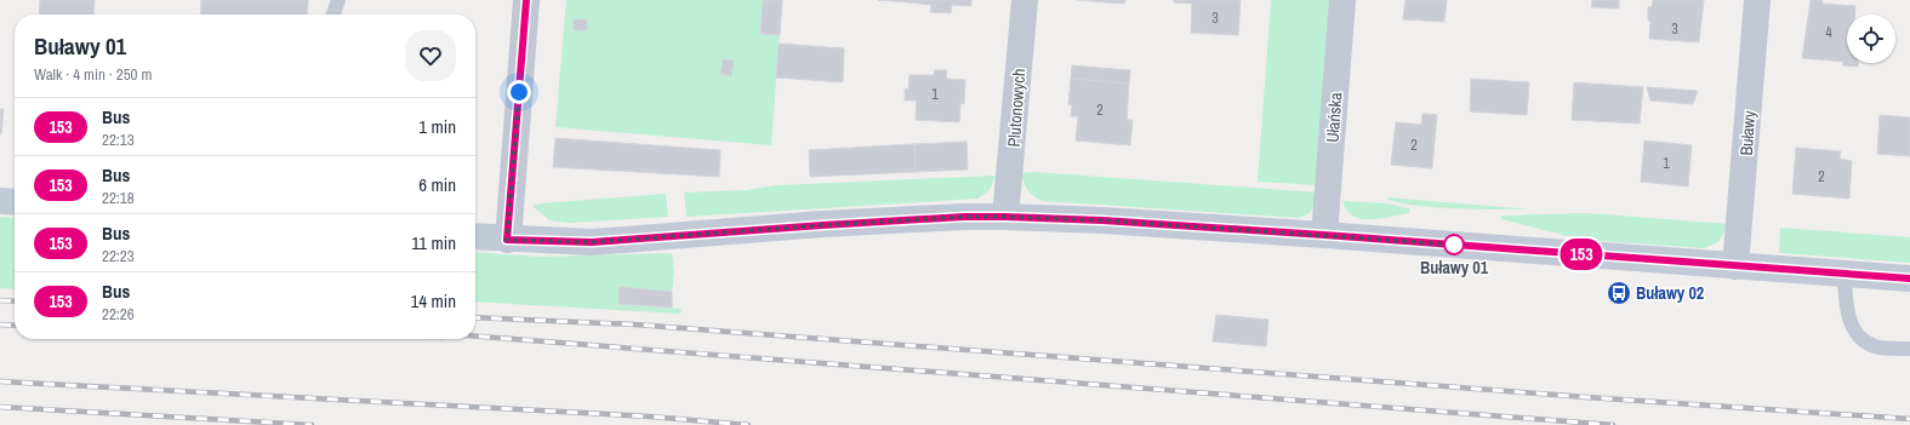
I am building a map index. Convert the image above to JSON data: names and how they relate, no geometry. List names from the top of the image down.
{
  "streets": {
    "street": ["Plutonowych", "Ułańska", "Buławy"]
  },
  "places": {
    "other": ["Buławy 01"],
    "bus stop": ["Buławy 02"]
  },
  "lines": ["bus line 153"],
  "house_numbers": [
    "3",
    "3",
    "4",
    "1",
    "2",
    "2",
    "1",
    "2"
  ],
  "page": {
    "on_map": "153",
    "heading": ["Buławy 01", "Walk · 4 min · 250 m"],
    "list": [
      {
        "mark": "153",
        "name": "Bus",
        "note": "22:13",
        "value": "1 min"
      },
      {
        "mark": "153",
        "name": "Bus",
        "note": "22:18",
        "value": "6 min"
      },
      {
        "mark": "153",
        "name": "Bus",
        "note": "22:23",
        "value": "11 min"
      },
      {
        "mark": "153",
        "name": "Bus",
        "note": "22:26",
        "value": "14 min"
      }
    ]
  }
}
